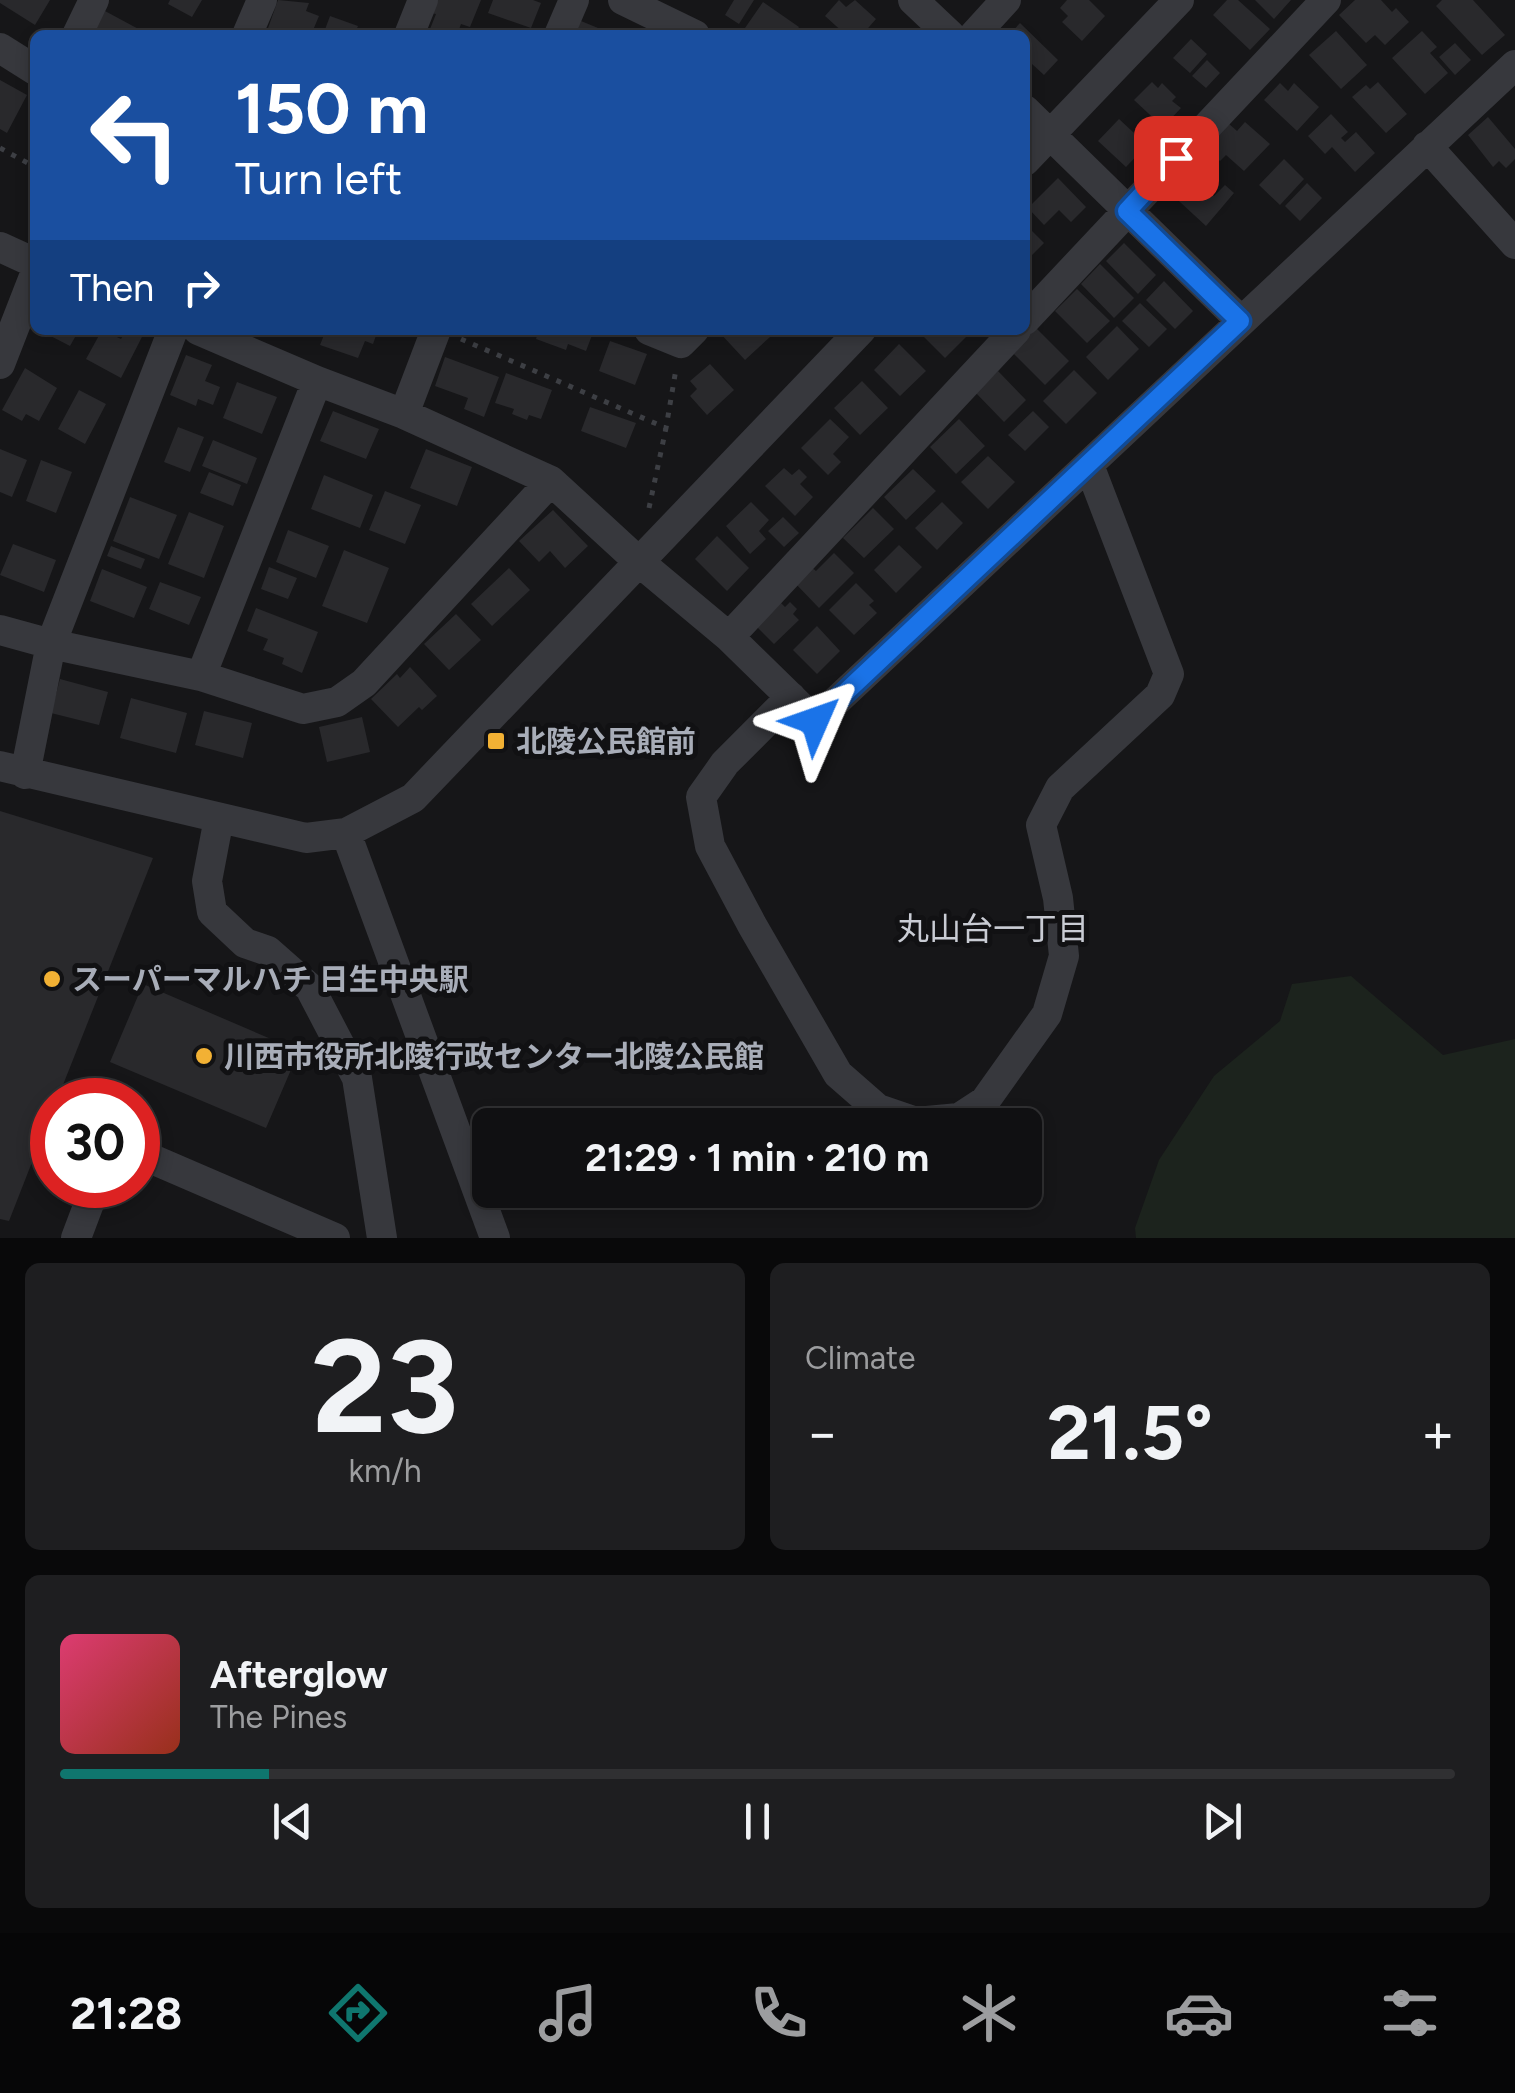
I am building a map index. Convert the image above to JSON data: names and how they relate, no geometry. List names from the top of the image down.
{
  "districts": ["丸山台一丁目"],
  "places": {
    "transit": ["北陵公民館前"],
    "other": ["スーパーマルハチ 日生中央駅", "川西市役所北陵行政センター北陵公民館"]
  },
  "page": {
    "turn": ["150 m", "Turn left"],
    "then": "Then",
    "limit": "30",
    "trip": "21:29 · 1 min · 210 m",
    "tile": [
      ["23", "km/h"],
      "Climate"
    ],
    "heat": ["−", "21.5°", "+"],
    "song": ["Afterglow", "The Pines"],
    "tabs": "21:28"
  }
}
